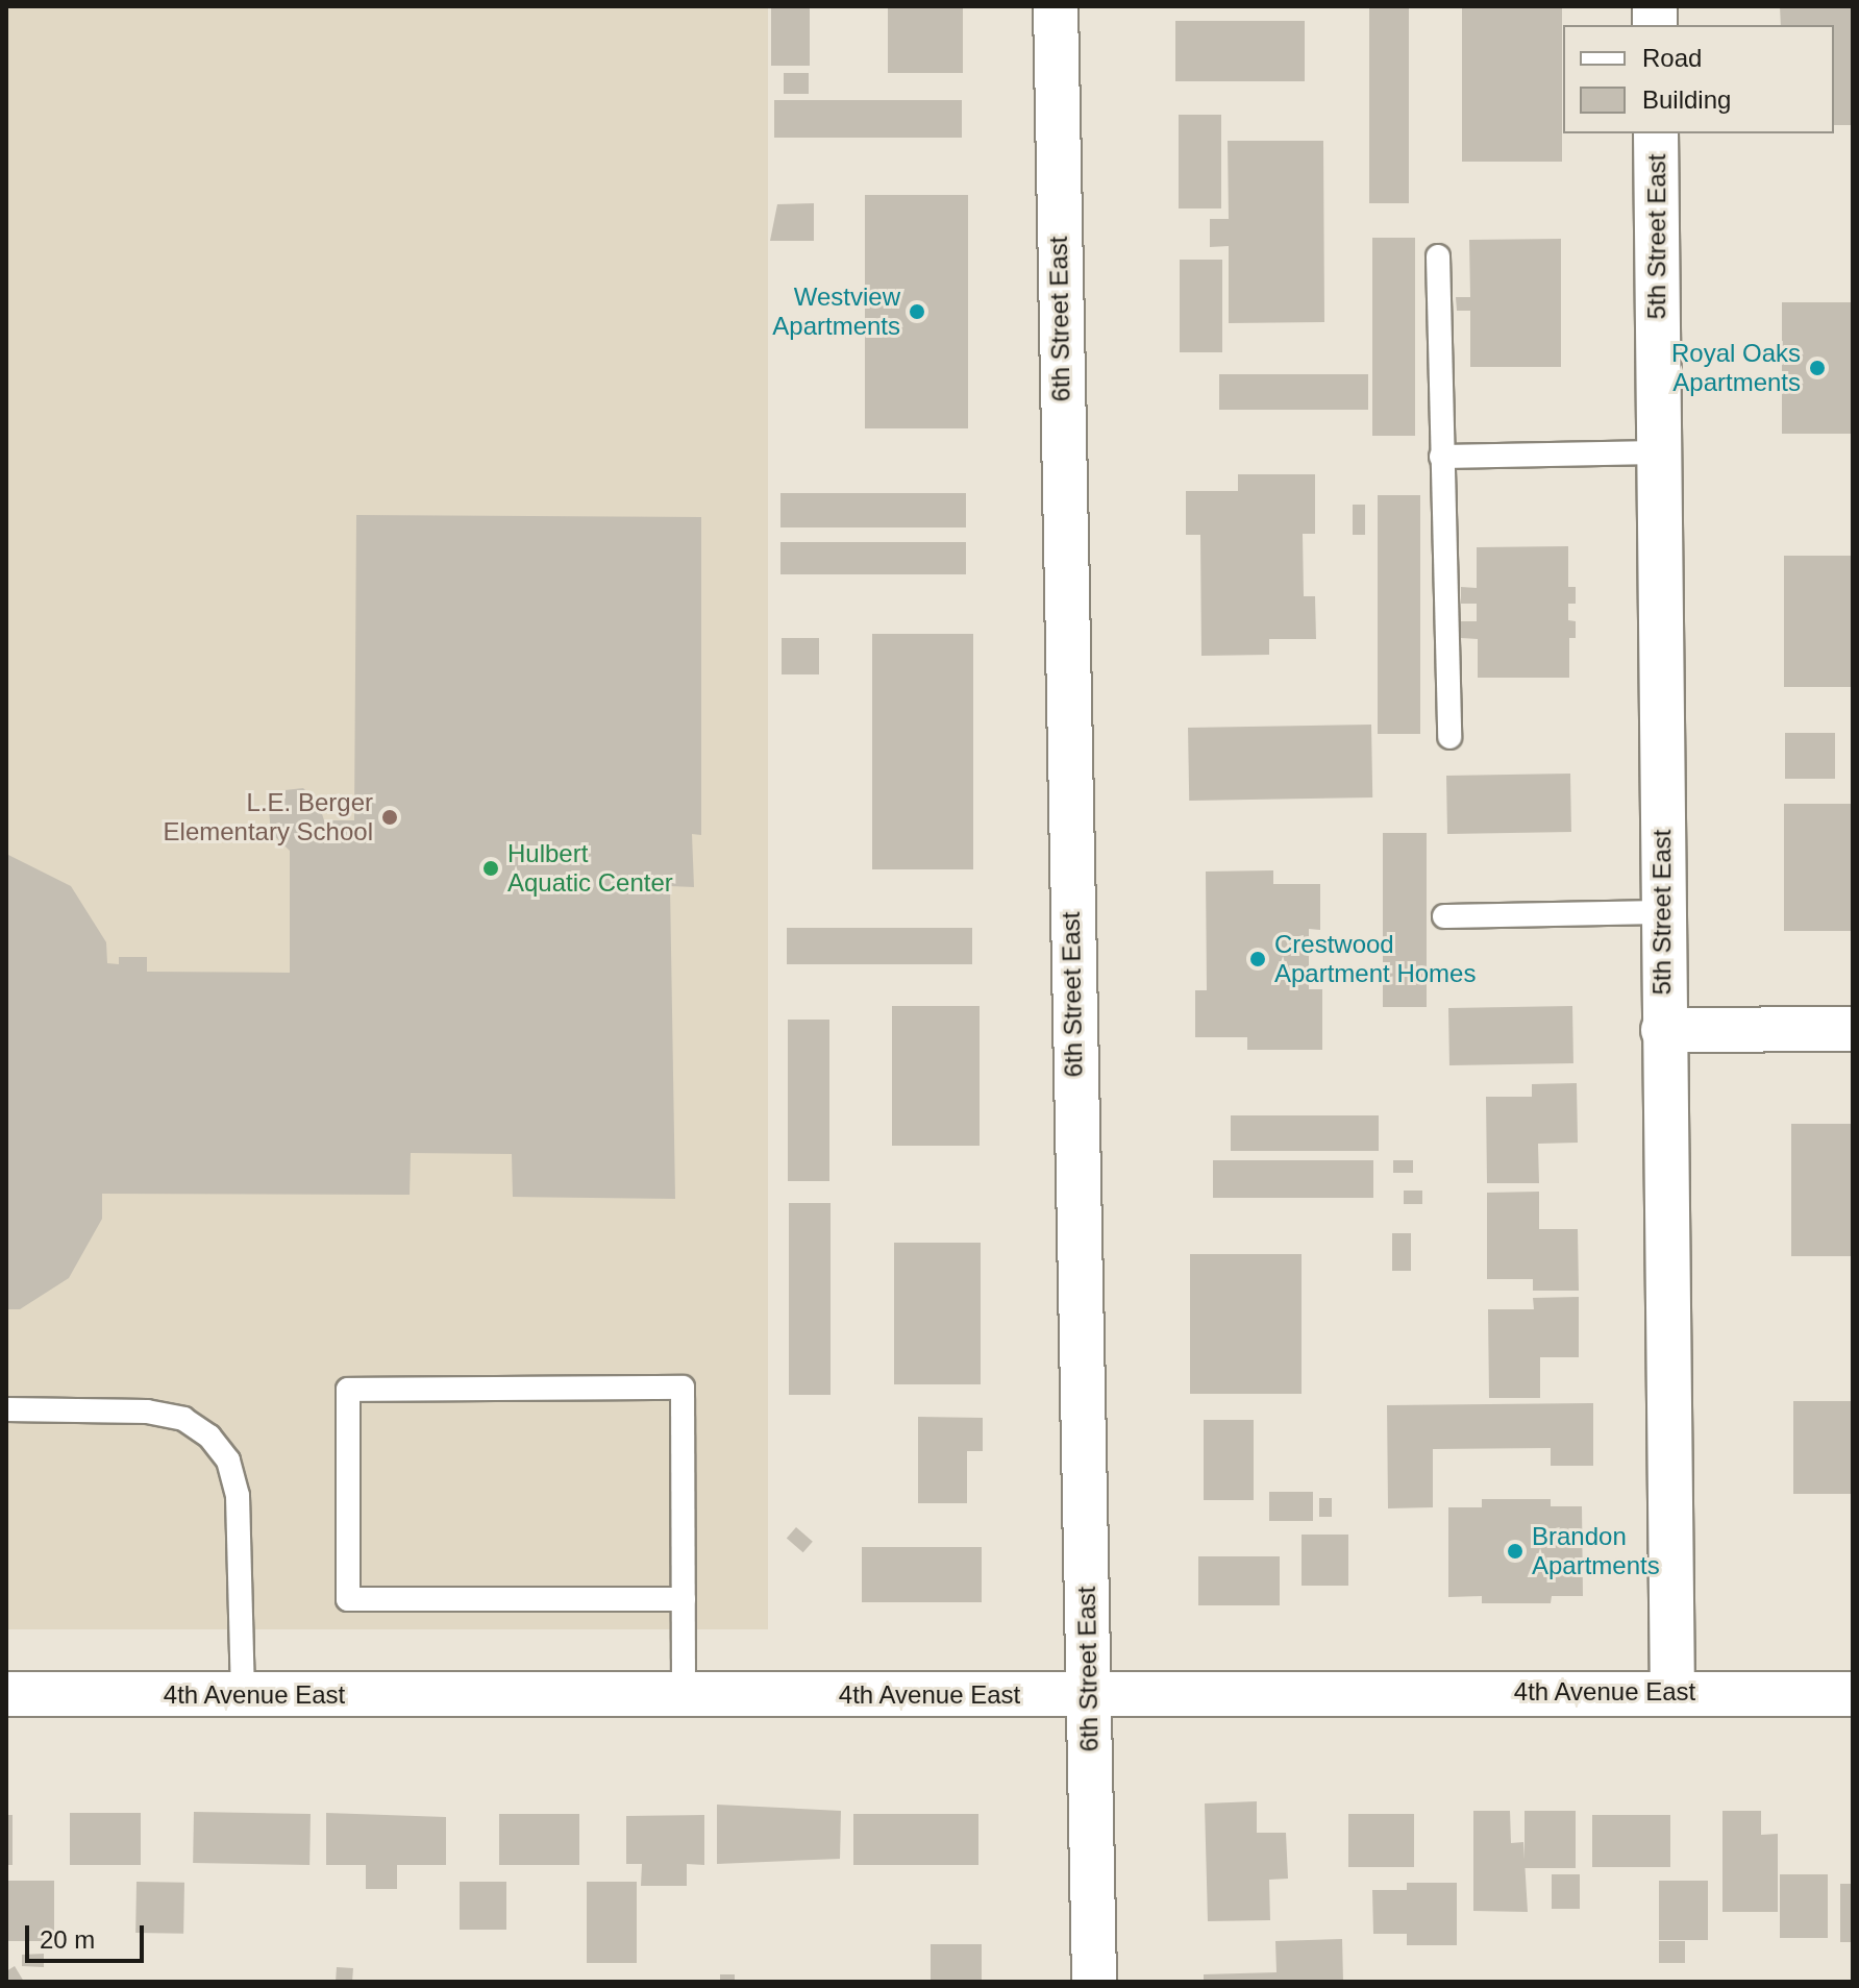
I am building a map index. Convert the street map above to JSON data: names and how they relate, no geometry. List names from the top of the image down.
{
  "streets": {
    "street": ["5th Street East", "6th Street East", "4th Avenue East"]
  },
  "crossings": [
    ["5th Street East", "4th Avenue East"],
    ["6th Street East", "4th Avenue East"]
  ],
  "places": [
    "Westview Apartments",
    "Royal Oaks Apartments",
    "L.E. Berger Elementary School",
    "Hulbert Aquatic Center",
    "Crestwood Apartment Homes",
    "Brandon Apartments"
  ],
  "legend": ["Road", "Building"],
  "scale_bar": "20 m"
}
